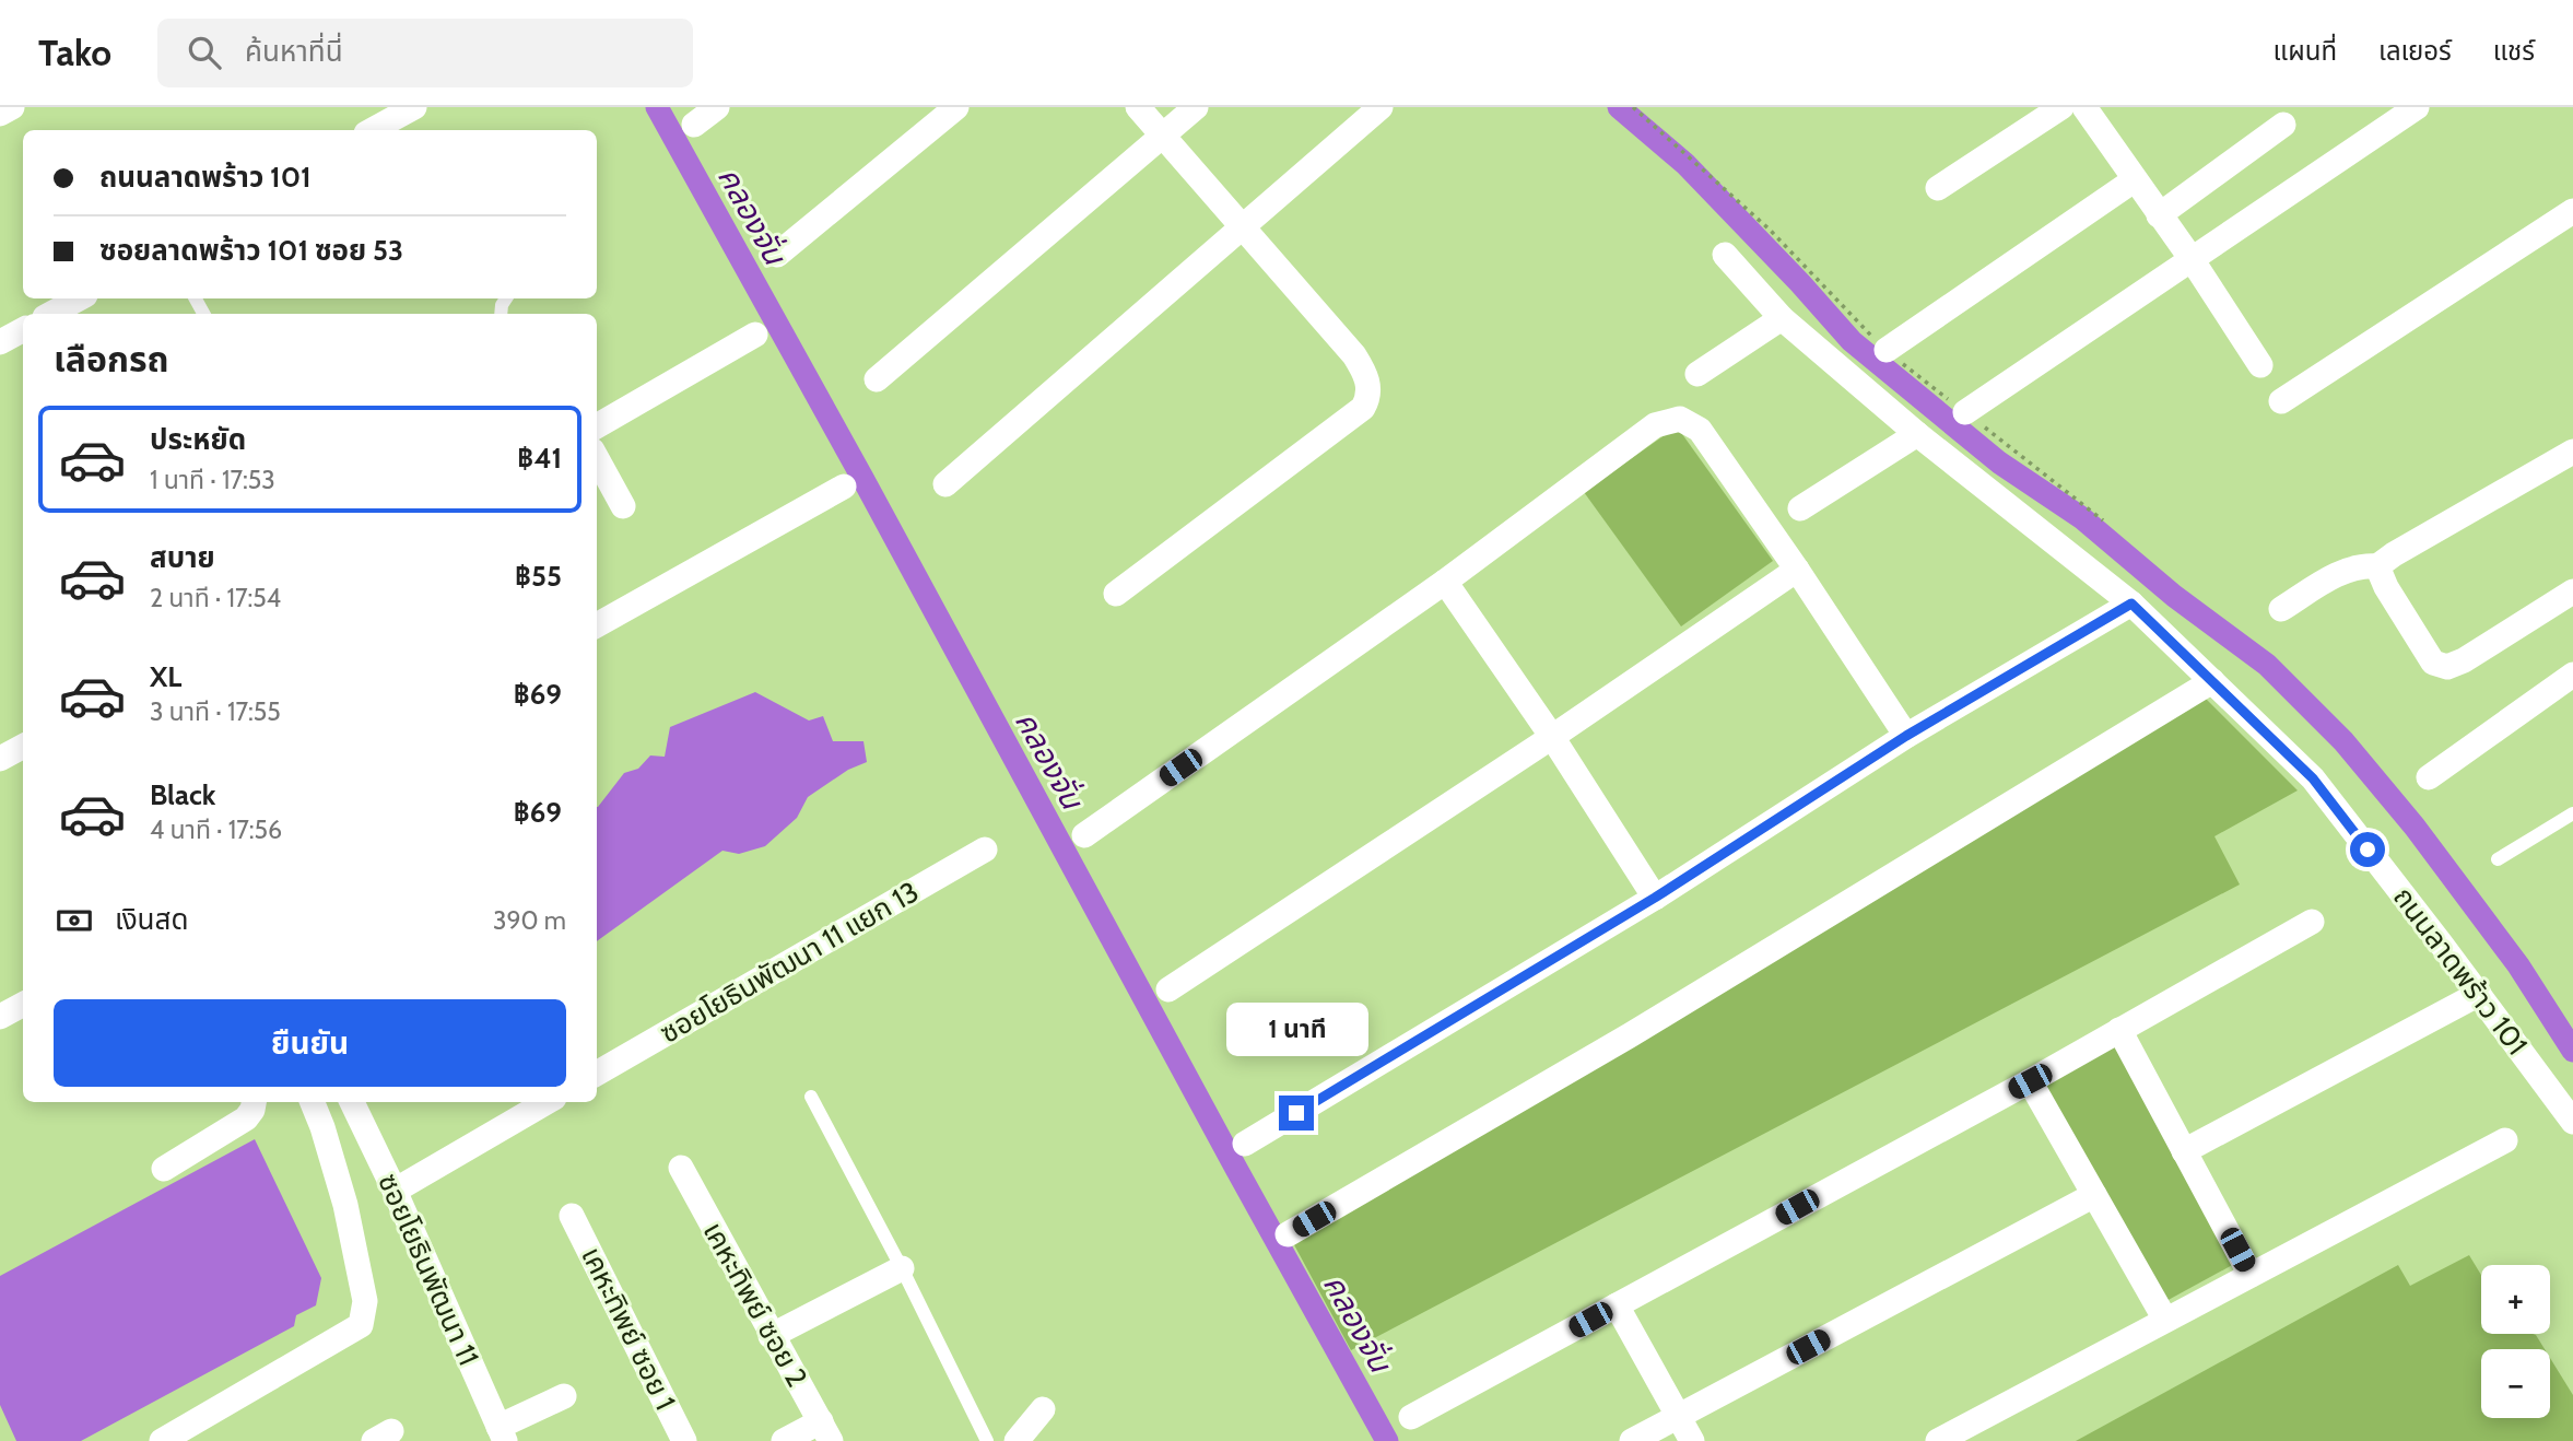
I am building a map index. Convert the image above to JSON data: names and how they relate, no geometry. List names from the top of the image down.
{
  "streets": {
    "street": [
      "ซอยโยธินพัฒนา 11 แยก 13",
      "ถนนลาดพร้าว 101",
      "ซอยโยธินพัฒนา 11",
      "เคหะทิพย์ ซอย 2",
      "เคหะทิพย์ ซอย 1"
    ]
  },
  "water": ["คลองจั่น"],
  "page": {
    "header": "Tako",
    "search": "ค้นหาที่นี่",
    "nav": ["แผนที่", "เลเยอร์", "แชร์"],
    "banner": ["ถนนลาดพร้าว 101", "ซอยลาดพร้าว 101 ซอย 53"],
    "heading": "เลือกรถ",
    "list": [
      {
        "name": "ประหยัด",
        "note": "1 นาที · 17:53",
        "value": "฿41"
      },
      {
        "name": "สบาย",
        "note": "2 นาที · 17:54",
        "value": "฿55"
      },
      {
        "name": "XL",
        "note": "3 นาที · 17:55",
        "value": "฿69"
      },
      {
        "name": "Black",
        "note": "4 นาที · 17:56",
        "value": "฿69"
      }
    ],
    "pay": ["เงินสด", "390 m"],
    "buttons": "ยืนยัน",
    "bubble": "1 นาที",
    "map_buttons": ["+", "−"]
  }
}
